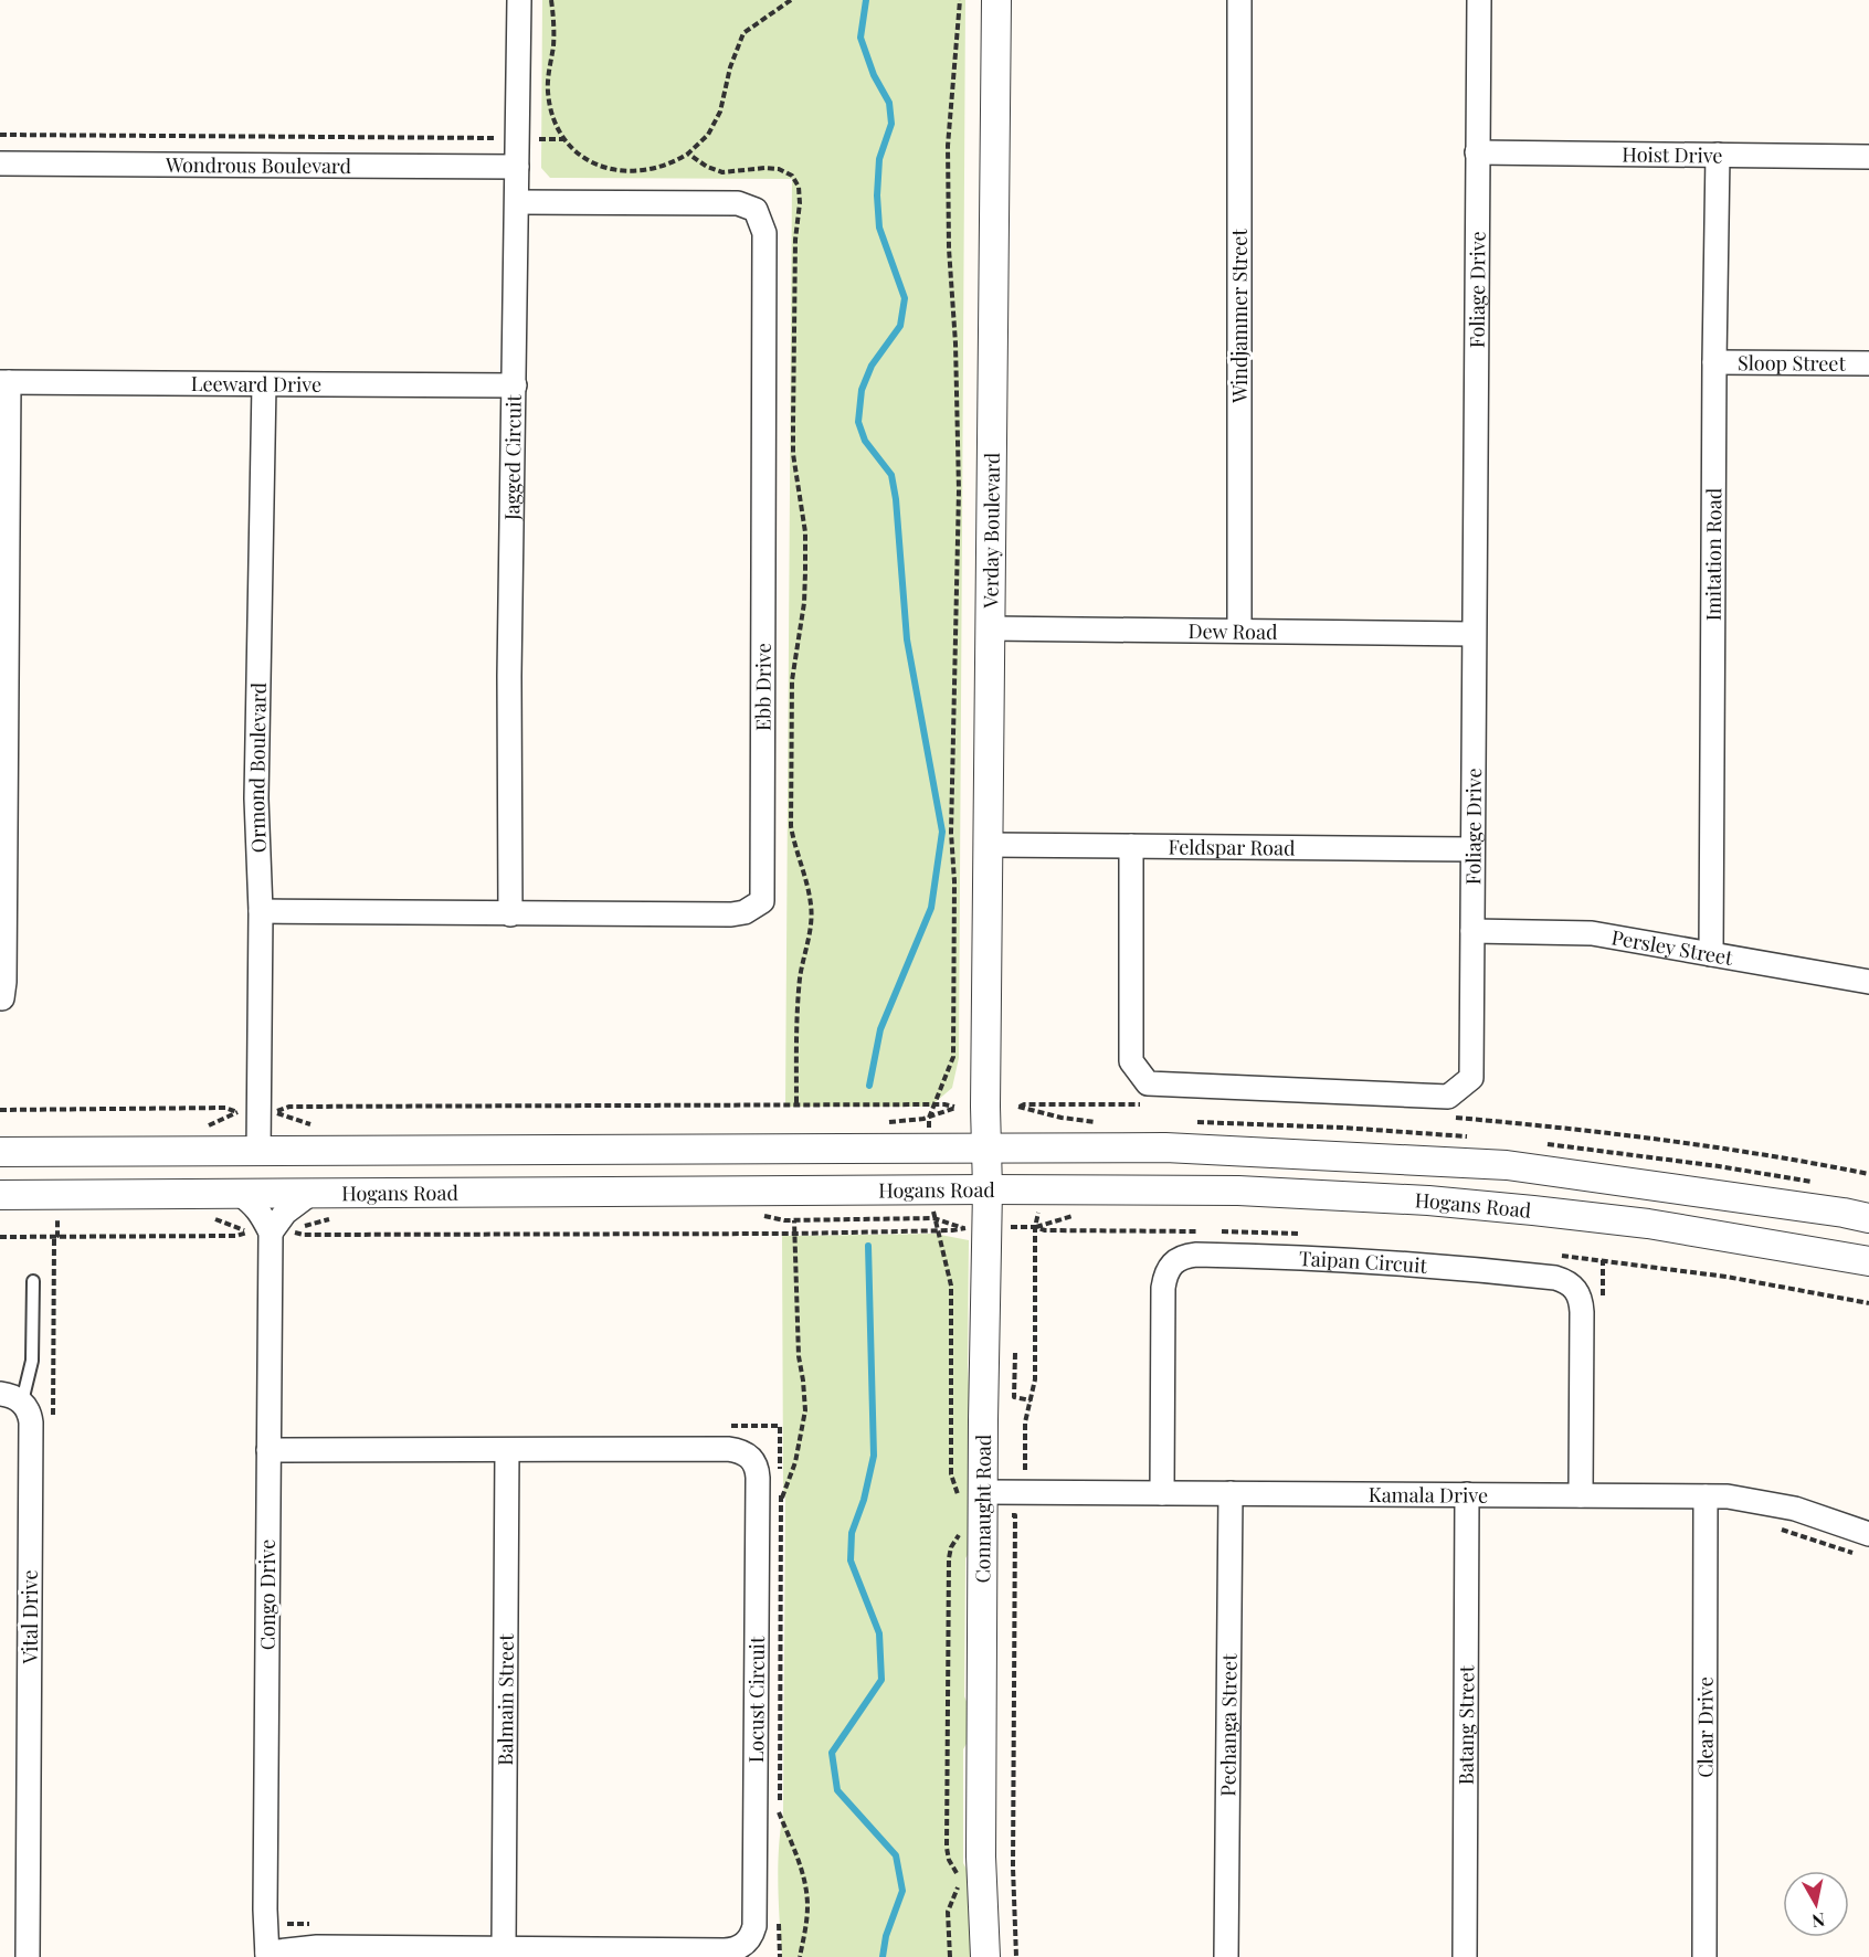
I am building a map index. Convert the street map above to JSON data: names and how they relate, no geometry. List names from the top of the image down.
{
  "streets": {
    "street": [
      "Hoist Drive",
      "Wondrous Boulevard",
      "Foliage Drive",
      "Windjammer Street",
      "Sloop Street",
      "Leeward Drive",
      "Jagged Circuit",
      "Verday Boulevard",
      "Imitation Road",
      "Dew Road",
      "Ebb Drive",
      "Ormond Boulevard",
      "Feldspar Road",
      "Persley Street",
      "Hogans Road",
      "Taipan Circuit",
      "Kamala Drive",
      "Connaught Road",
      "Congo Drive",
      "Vital Drive",
      "Balmain Street",
      "Locust Circuit",
      "Pechanga Street",
      "Batang Street",
      "Clear Drive"
    ]
  },
  "crossings": [
    ["Hoist Drive", "Foliage Drive"],
    ["Hoist Drive", "Imitation Road"],
    ["Wondrous Boulevard", "Jagged Circuit"],
    ["Foliage Drive", "Dew Road"],
    ["Foliage Drive", "Feldspar Road"],
    ["Foliage Drive", "Persley Street"],
    ["Windjammer Street", "Dew Road"],
    ["Sloop Street", "Imitation Road"],
    ["Leeward Drive", "Jagged Circuit"],
    ["Leeward Drive", "Ormond Boulevard"],
    ["Jagged Circuit", "Ebb Drive"],
    ["Verday Boulevard", "Dew Road"],
    ["Verday Boulevard", "Feldspar Road"],
    ["Verday Boulevard", "Connaught Road"],
    ["Imitation Road", "Persley Street"],
    ["Ebb Drive", "Ormond Boulevard"],
    ["Ormond Boulevard", "Hogans Road"],
    ["Hogans Road", "Connaught Road"],
    ["Taipan Circuit", "Kamala Drive"],
    ["Kamala Drive", "Connaught Road"],
    ["Kamala Drive", "Pechanga Street"],
    ["Kamala Drive", "Batang Street"],
    ["Kamala Drive", "Clear Drive"],
    ["Congo Drive", "Locust Circuit"],
    ["Balmain Street", "Locust Circuit"]
  ],
  "north": "bottom"
}
